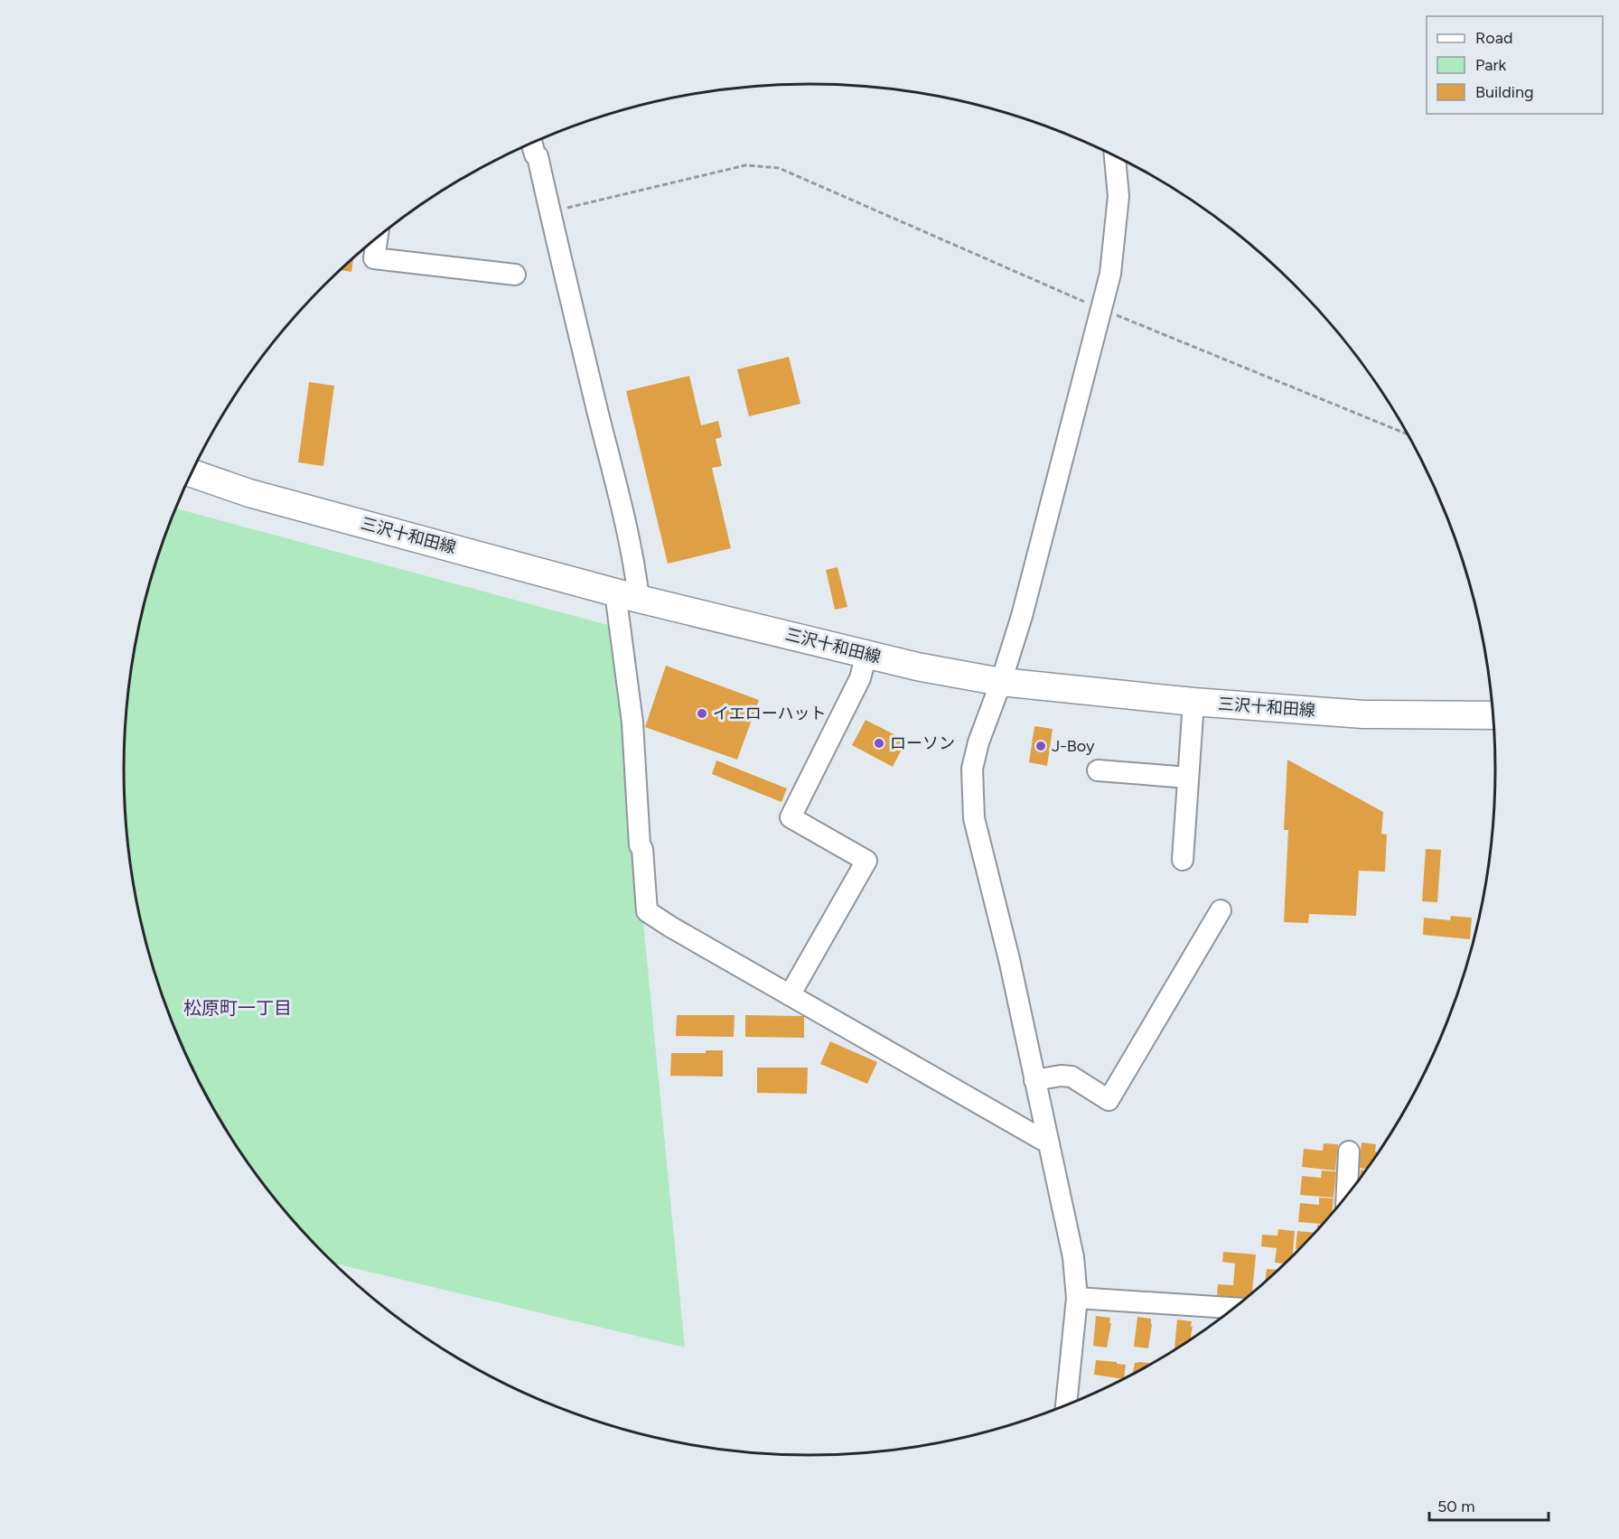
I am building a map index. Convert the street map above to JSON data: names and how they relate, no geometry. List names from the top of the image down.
{
  "streets": {
    "main road": ["三沢十和田線"]
  },
  "districts": ["松原町一丁目"],
  "places": ["イエローハット", "ローソン", "J-Boy"],
  "legend": ["Road", "Park", "Building"],
  "scale_bar": "50 m"
}
